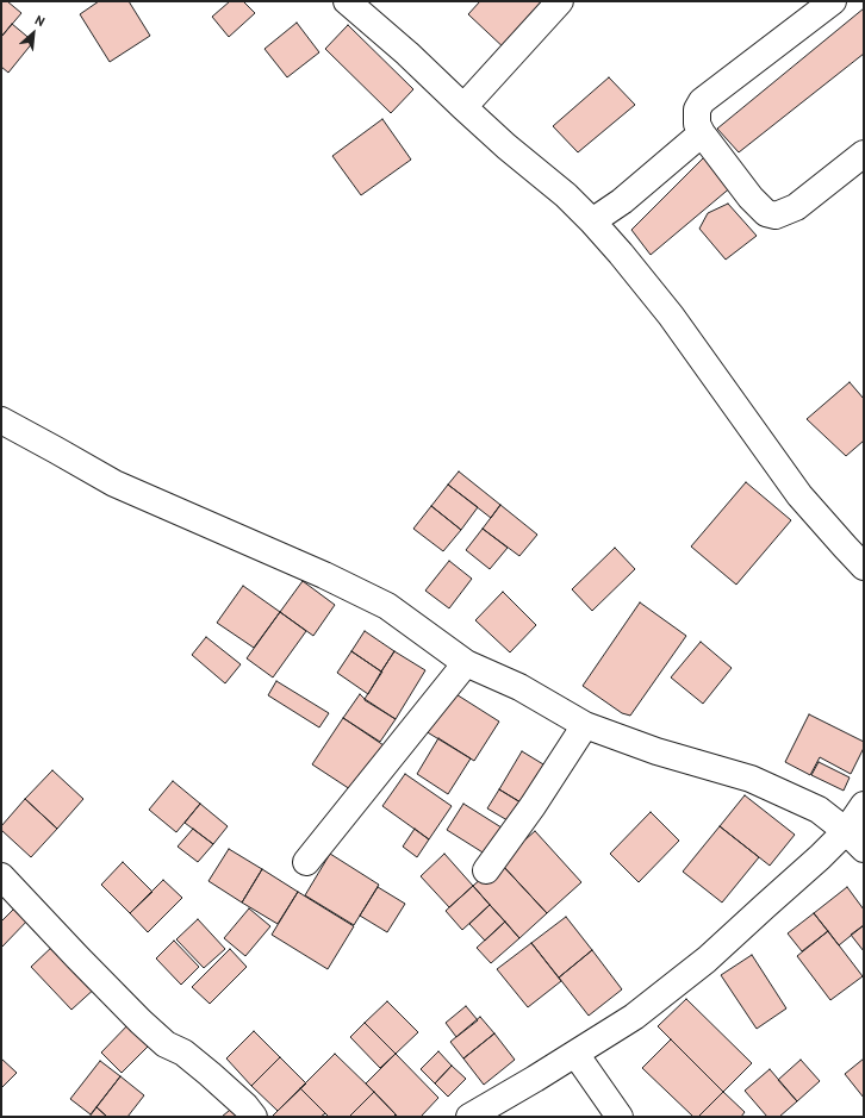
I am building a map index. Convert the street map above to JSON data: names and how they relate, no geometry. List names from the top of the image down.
{
  "north": "top right"
}
